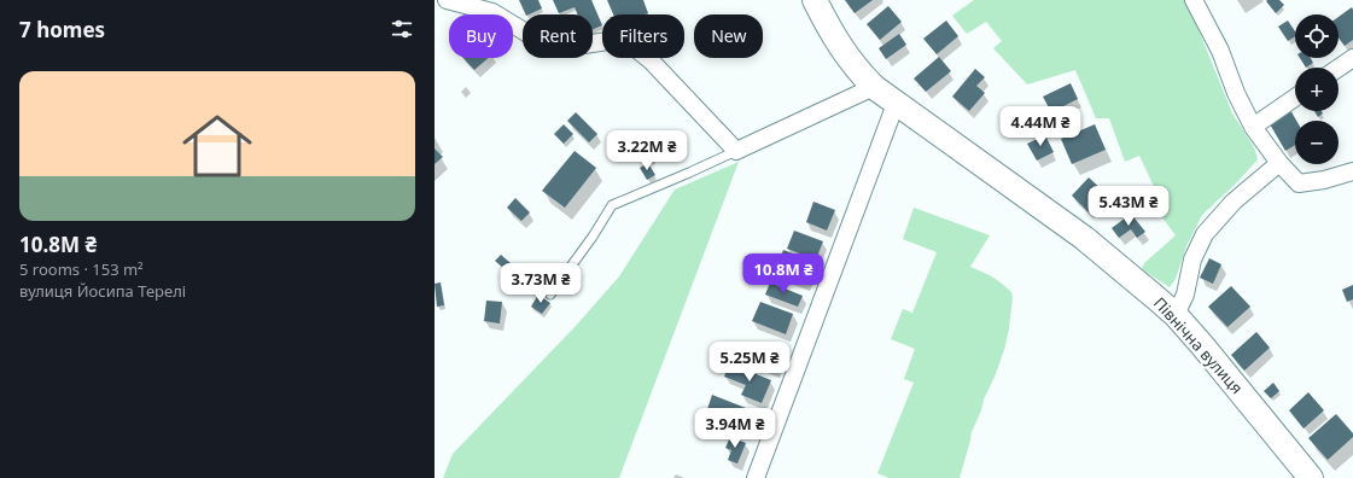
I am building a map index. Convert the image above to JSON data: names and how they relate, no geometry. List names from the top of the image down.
{
  "streets": {
    "street": ["Північна вулиця"]
  },
  "page": {
    "heading": "7 homes",
    "map_buttons": ["+", "−"],
    "chip": [
      "Buy",
      "Rent",
      "Filters",
      "New"
    ],
    "list": [
      {
        "name": "10.8M ₴",
        "note": "5 rooms · 153 m² · вулиця Йосипа Терелі"
      }
    ],
    "price": [
      "4.44M ₴",
      "3.22M ₴",
      "5.43M ₴",
      "10.8M ₴",
      "3.73M ₴",
      "5.25M ₴",
      "3.94M ₴"
    ]
  }
}
